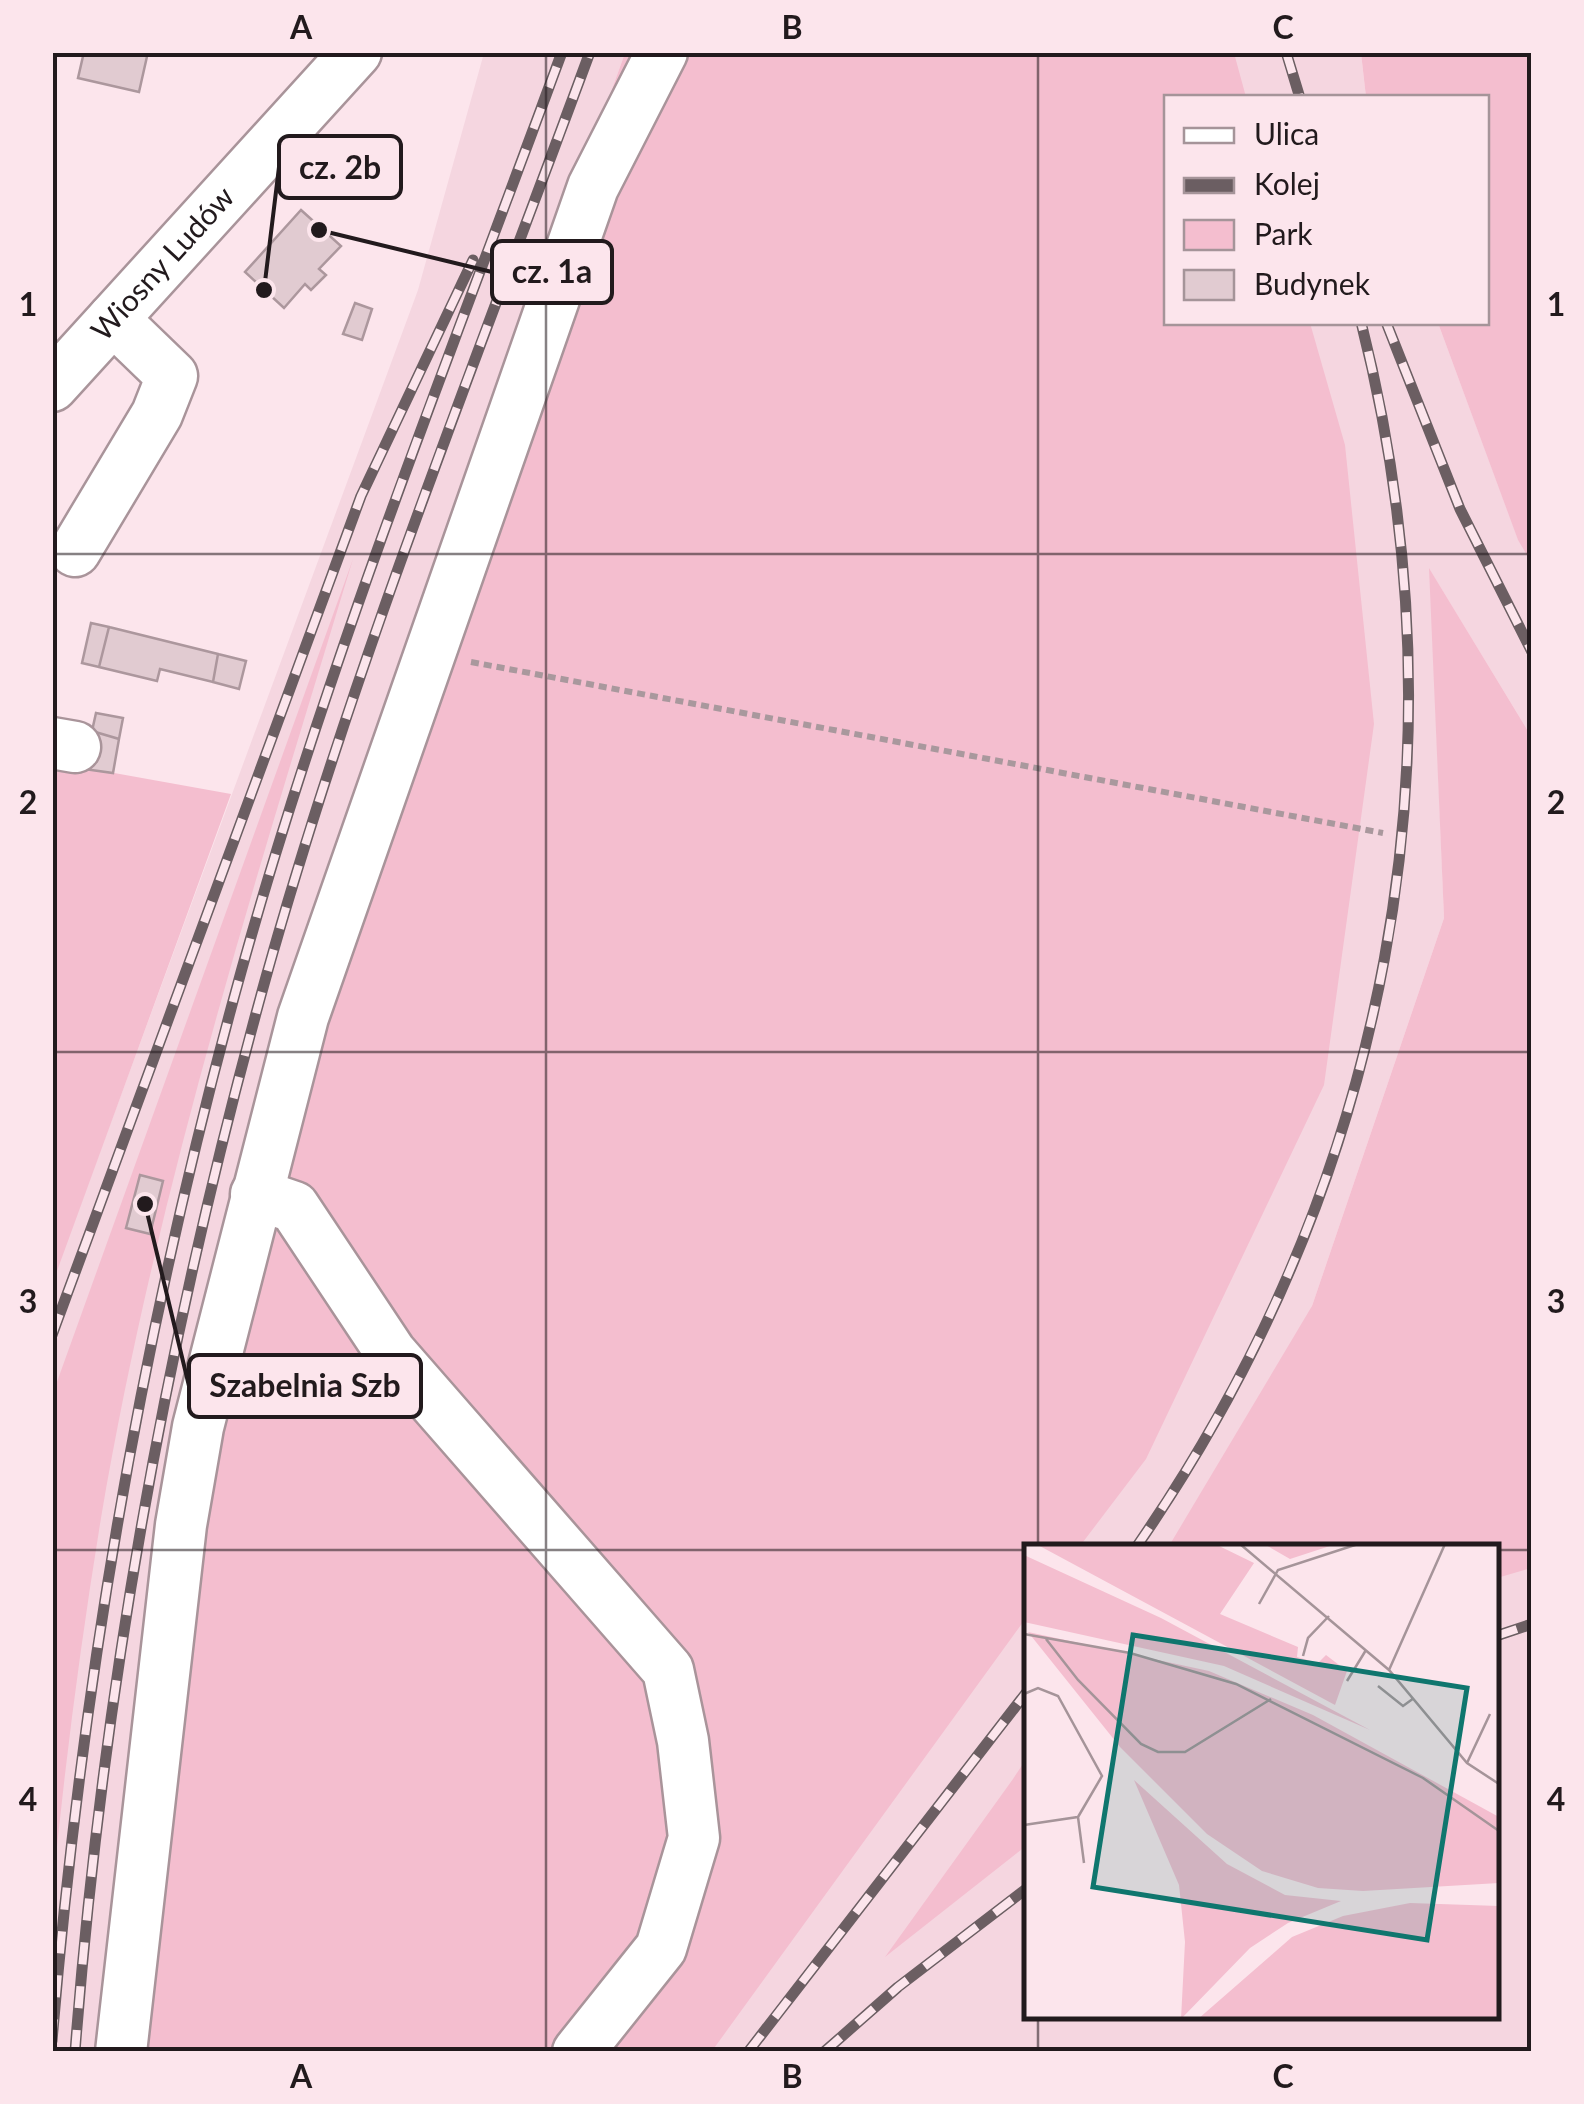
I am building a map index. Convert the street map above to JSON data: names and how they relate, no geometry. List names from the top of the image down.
{
  "streets": {
    "street": ["Wiosny Ludów"]
  },
  "places": ["cz. 1a", "cz. 2b", "Szabelnia Szb"],
  "legend": [
    "Ulica",
    "Kolej",
    "Park",
    "Budynek"
  ],
  "grid": {
    "columns": ["A", "B", "C"],
    "rows": [
      "1",
      "2",
      "3",
      "4"
    ]
  }
}
